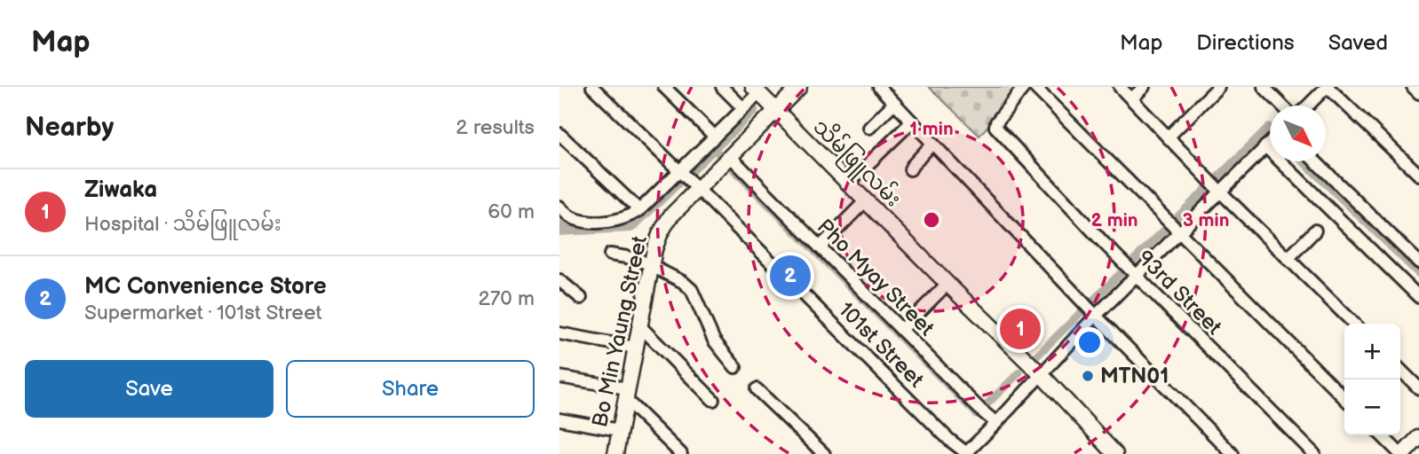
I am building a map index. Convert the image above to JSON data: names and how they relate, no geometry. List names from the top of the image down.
{
  "streets": {
    "main road": ["သိမ်ဖြူလမ်း", "Bo Min Yaung Street"],
    "street": ["Pho Myay Street", "93rd Street", "101st Street"]
  },
  "crossings": [
    ["သိမ်ဖြူလမ်း", "Bo Min Yaung Street"],
    ["Pho Myay Street", "Bo Min Yaung Street"],
    ["Bo Min Yaung Street", "101st Street"]
  ],
  "places": ["MTN01"],
  "north": "bottom right",
  "page": {
    "header": "Map",
    "nav": ["Map", "Directions", "Saved"],
    "heading": ["Nearby", "2 results"],
    "list": [
      {
        "mark": "1",
        "name": "Ziwaka",
        "note": "Hospital · သိမ်ဖြူလမ်း",
        "value": "60 m"
      },
      {
        "mark": "2",
        "name": "MC Convenience Store",
        "note": "Supermarket · 101st Street",
        "value": "270 m"
      }
    ],
    "pins": ["2", "1"],
    "map_buttons": ["+", "−"],
    "buttons": ["Save", "Share"]
  },
  "rings": ["1 min", "2 min", "3 min"]
}
